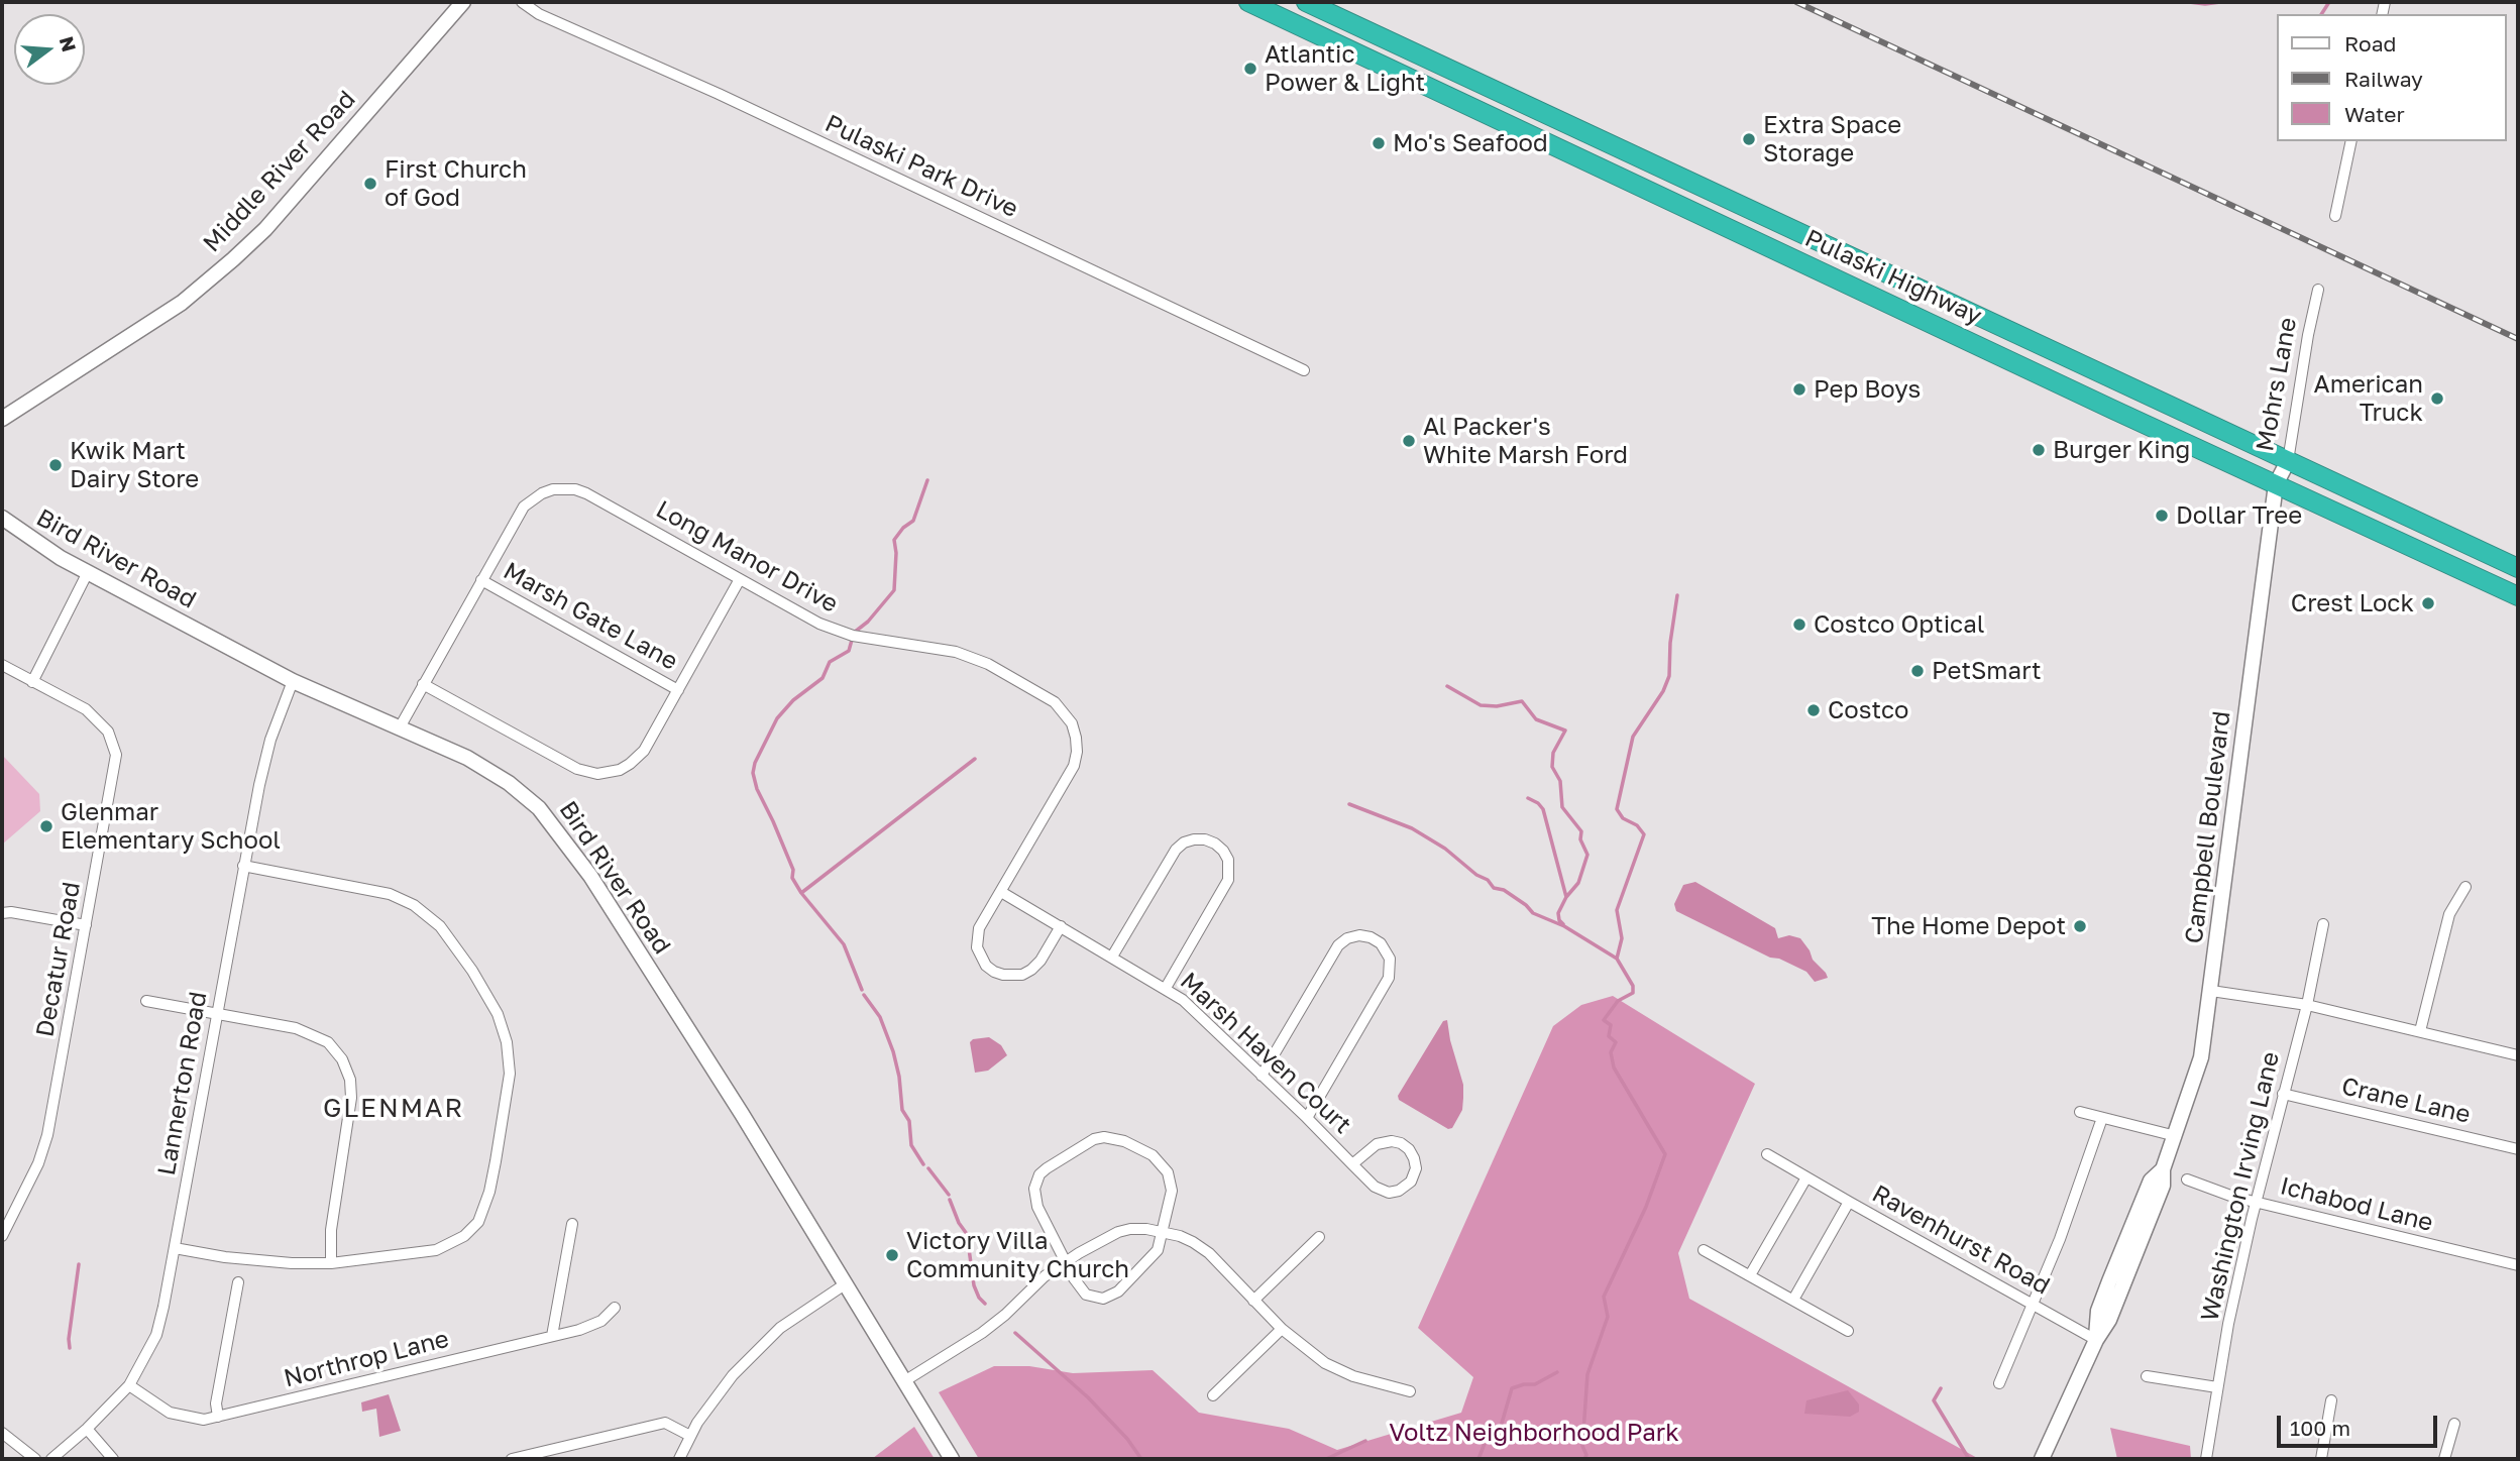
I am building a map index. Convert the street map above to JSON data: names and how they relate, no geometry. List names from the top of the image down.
{
  "streets": {
    "highway": ["Pulaski Highway"],
    "street": [
      "Pulaski Park Drive",
      "Middle River Road",
      "Mohrs Lane",
      "Long Manor Drive",
      "Bird River Road",
      "Marsh Gate Lane",
      "Campbell Boulevard",
      "Decatur Road",
      "Marsh Haven Court",
      "Lannerton Road",
      "Crane Lane",
      "Washington Irving Lane",
      "Ichabod Lane",
      "Ravenhurst Road",
      "Northrop Lane"
    ]
  },
  "crossings": [
    ["Pulaski Highway", "Mohrs Lane"],
    ["Pulaski Highway", "Campbell Boulevard"],
    ["Mohrs Lane", "Campbell Boulevard"],
    ["Long Manor Drive", "Bird River Road"],
    ["Long Manor Drive", "Marsh Gate Lane"],
    ["Long Manor Drive", "Marsh Haven Court"],
    ["Bird River Road", "Lannerton Road"],
    ["Campbell Boulevard", "Ravenhurst Road"],
    ["Lannerton Road", "Northrop Lane"],
    ["Crane Lane", "Washington Irving Lane"],
    ["Washington Irving Lane", "Ichabod Lane"]
  ],
  "districts": ["GLENMAR"],
  "parks": ["Voltz Neighborhood Park"],
  "places": [
    "Atlantic Power & Light",
    "Extra Space Storage",
    "Mo's Seafood",
    "First Church of God",
    "Pep Boys",
    "American Truck",
    "Al Packer's White Marsh Ford",
    "Burger King",
    "Kwik Mart Dairy Store",
    "Dollar Tree",
    "Crest Lock",
    "Costco Optical",
    "PetSmart",
    "Costco",
    "Glenmar Elementary School",
    "The Home Depot",
    "Victory Villa Community Church"
  ],
  "legend": ["Road", "Railway", "Water"],
  "scale_bar": "100 m",
  "north": "right"
}
